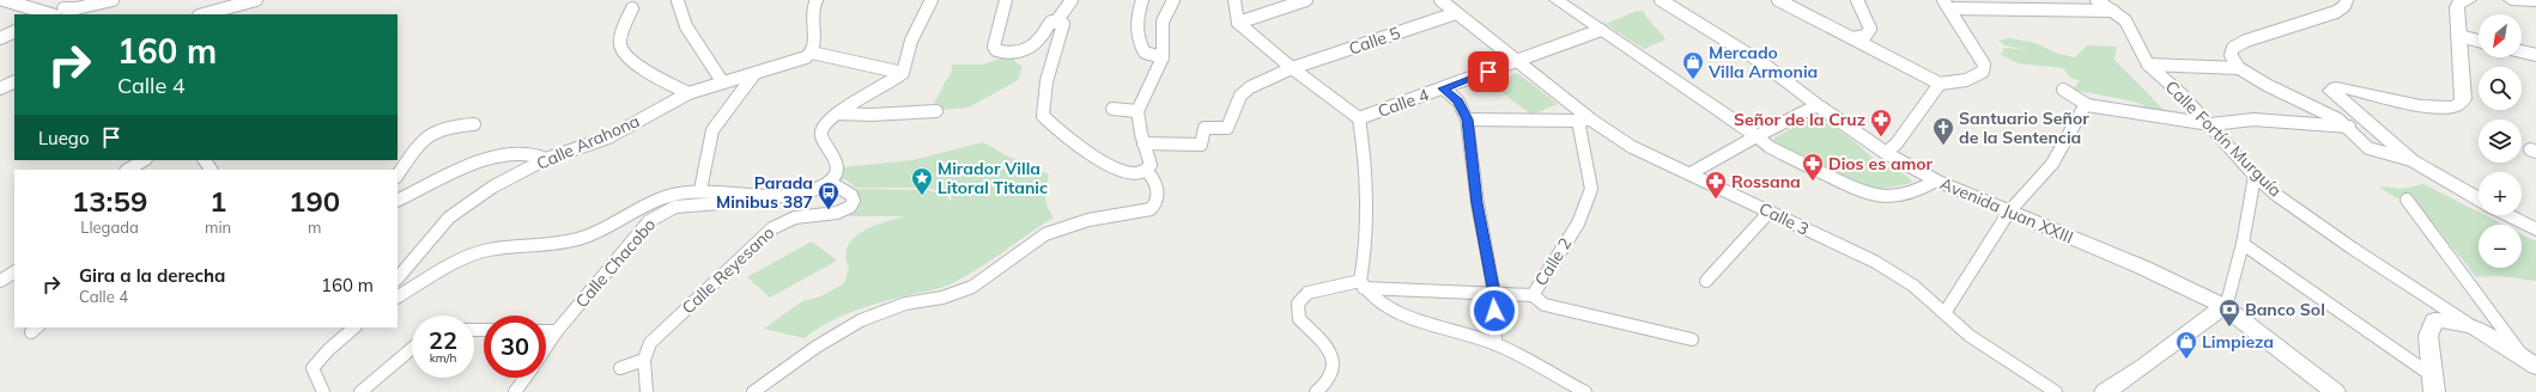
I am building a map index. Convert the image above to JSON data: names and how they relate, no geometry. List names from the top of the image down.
{
  "streets": {
    "main road": ["Avenida Juan XXIII"],
    "street": [
      "Calle 5",
      "Calle 4",
      "Calle Fortín Murguía",
      "Calle Arahona",
      "Calle 3",
      "Calle 2",
      "Calle Chacobo",
      "Calle Reyesano"
    ]
  },
  "crossings": [
    ["Calle 5", "Calle 3"],
    ["Calle 4", "Calle 3"],
    ["Calle 4", "Calle 2"]
  ],
  "places": {
    "shop": ["Mercado Villa Armonia", "Limpieza"],
    "pharmacy": ["Señor de la Cruz", "Dios es amor", "Rossana"],
    "church": ["Santuario Señor de la Sentencia"],
    "place": ["Mirador Villa Litoral Titanic"],
    "bus stop": ["Parada Minibus 387"],
    "bank": ["Banco Sol"]
  },
  "north": "bottom left",
  "page": {
    "map_buttons": ["+", "−"],
    "turn": ["160 m", "Calle 4"],
    "then": "Luego",
    "eta": [
      "13:59",
      "Llegada",
      "1",
      "min",
      "190",
      "m"
    ],
    "list": [
      {
        "name": "Gira a la derecha",
        "note": "Calle 4",
        "value": "160 m"
      }
    ],
    "speed": "22 km/h",
    "limit": "30"
  }
}
